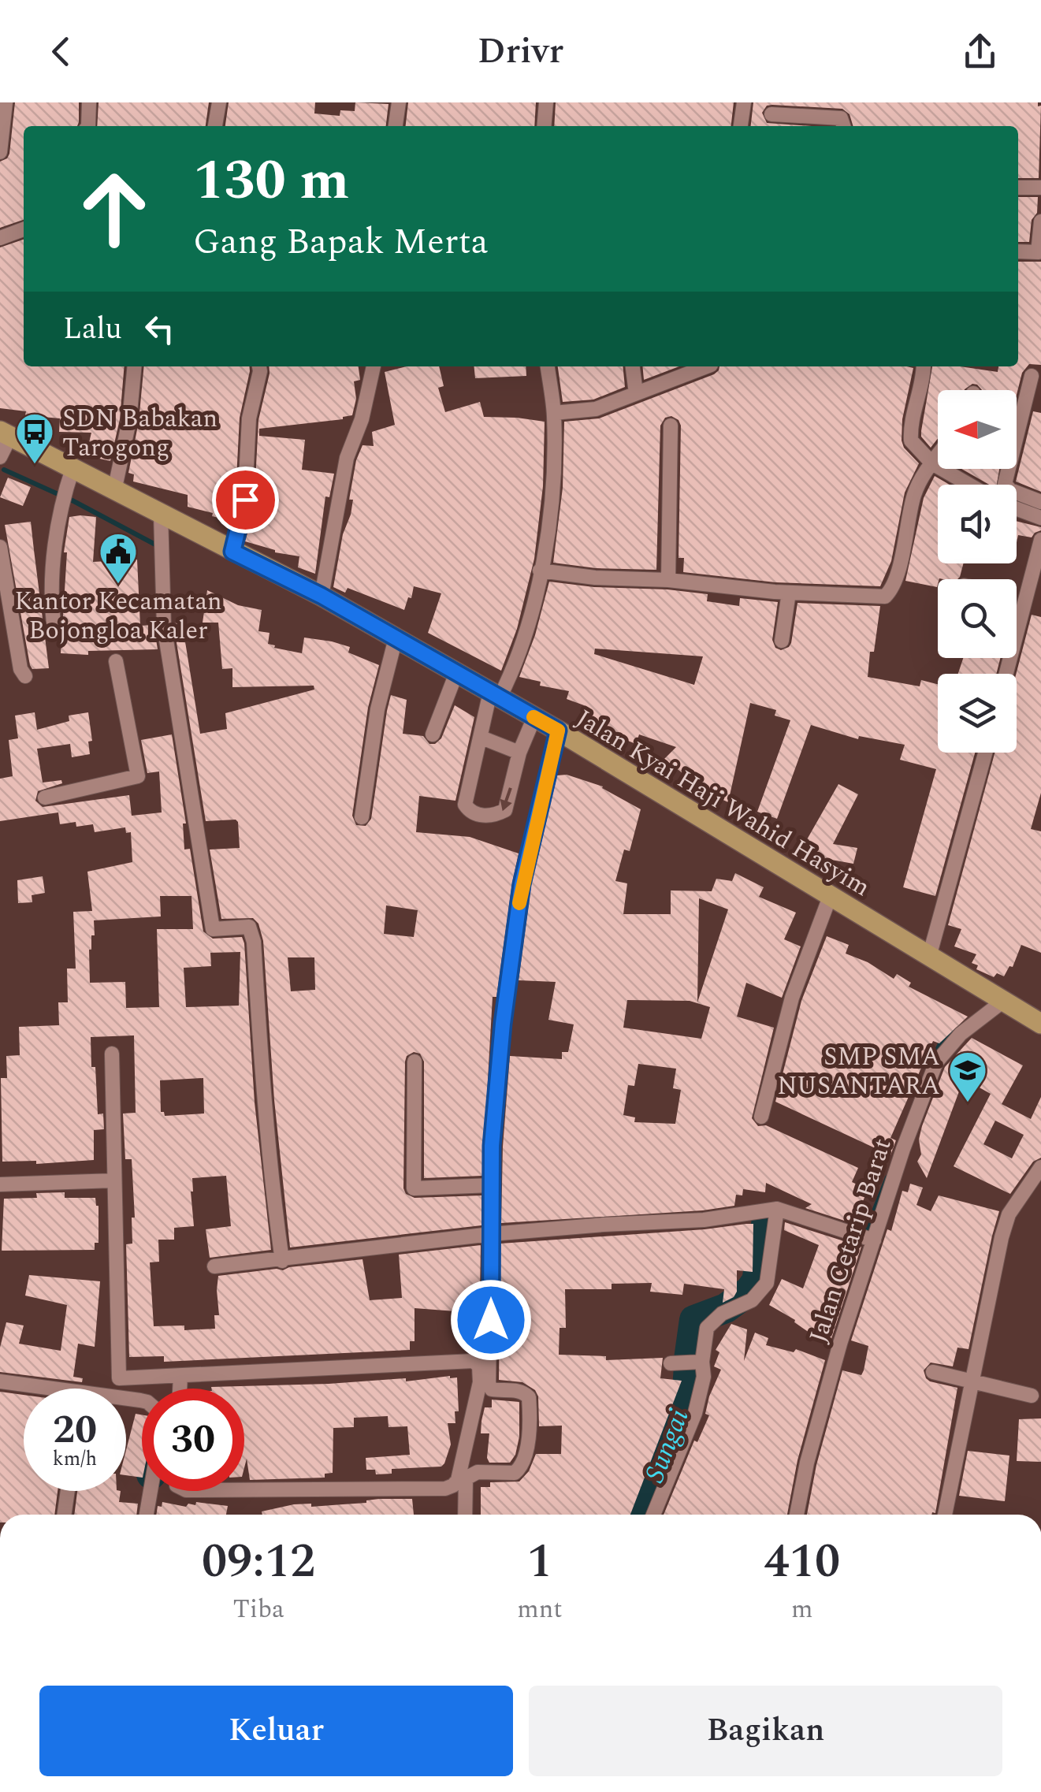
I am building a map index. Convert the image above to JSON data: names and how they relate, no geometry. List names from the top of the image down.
{
  "streets": {
    "main road": ["Jalan Kyai Haji Wahid Hasyim"],
    "street": ["Jalan Cetarip Barat"]
  },
  "crossings": [
    ["Jalan Kyai Haji Wahid Hasyim", "Jalan Cetarip Barat"]
  ],
  "water": ["Sungai"],
  "places": {
    "bus stop": ["SDN Babakan Tarogong"],
    "public building": ["Kantor Kecamatan Bojongloa Kaler"],
    "school or university": ["SMP SMA NUSANTARA"]
  },
  "north": "left",
  "page": {
    "header": "Drivr",
    "turn": ["130 m", "Gang Bapak Merta"],
    "then": "Lalu",
    "speed": "20 km/h",
    "limit": "30",
    "eta": [
      "09:12",
      "Tiba",
      "1",
      "mnt",
      "410",
      "m"
    ],
    "buttons": ["Keluar", "Bagikan"]
  }
}
